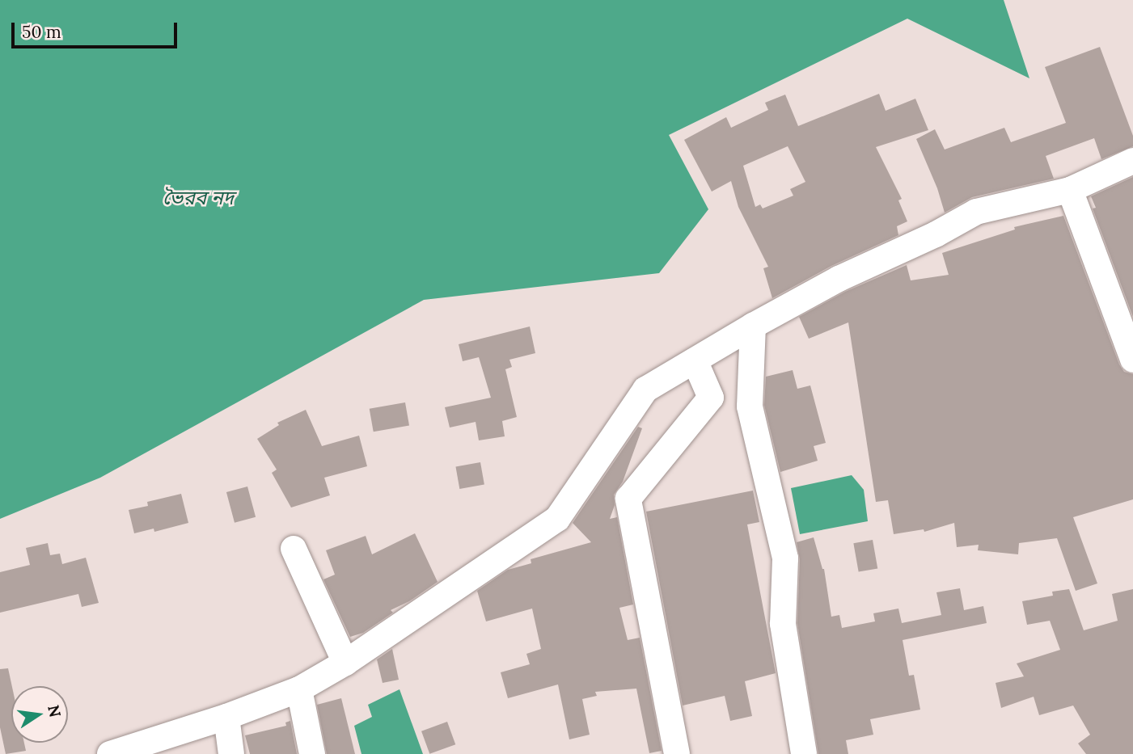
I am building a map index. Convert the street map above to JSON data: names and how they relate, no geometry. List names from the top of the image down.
{
  "water": ["ভৈরব নদ"],
  "scale_bar": "50 m",
  "north": "right"
}
